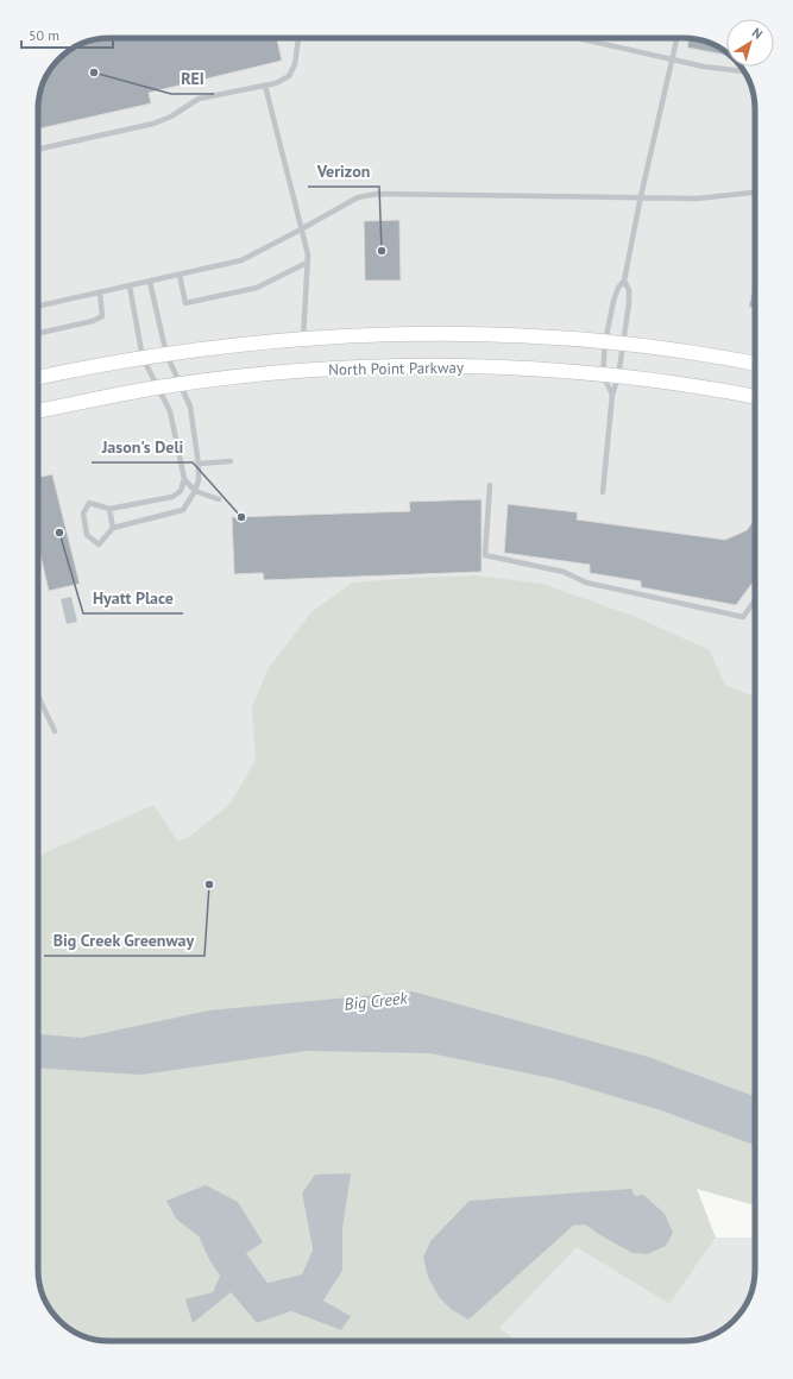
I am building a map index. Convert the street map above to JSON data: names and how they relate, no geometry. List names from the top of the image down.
{
  "streets": {
    "street": ["North Point Parkway"]
  },
  "water": ["Big Creek"],
  "places": [
    "REI",
    "Verizon",
    "Jason's Deli",
    "Hyatt Place",
    "Big Creek Greenway"
  ],
  "scale_bar": "50 m",
  "north": "top right"
}
